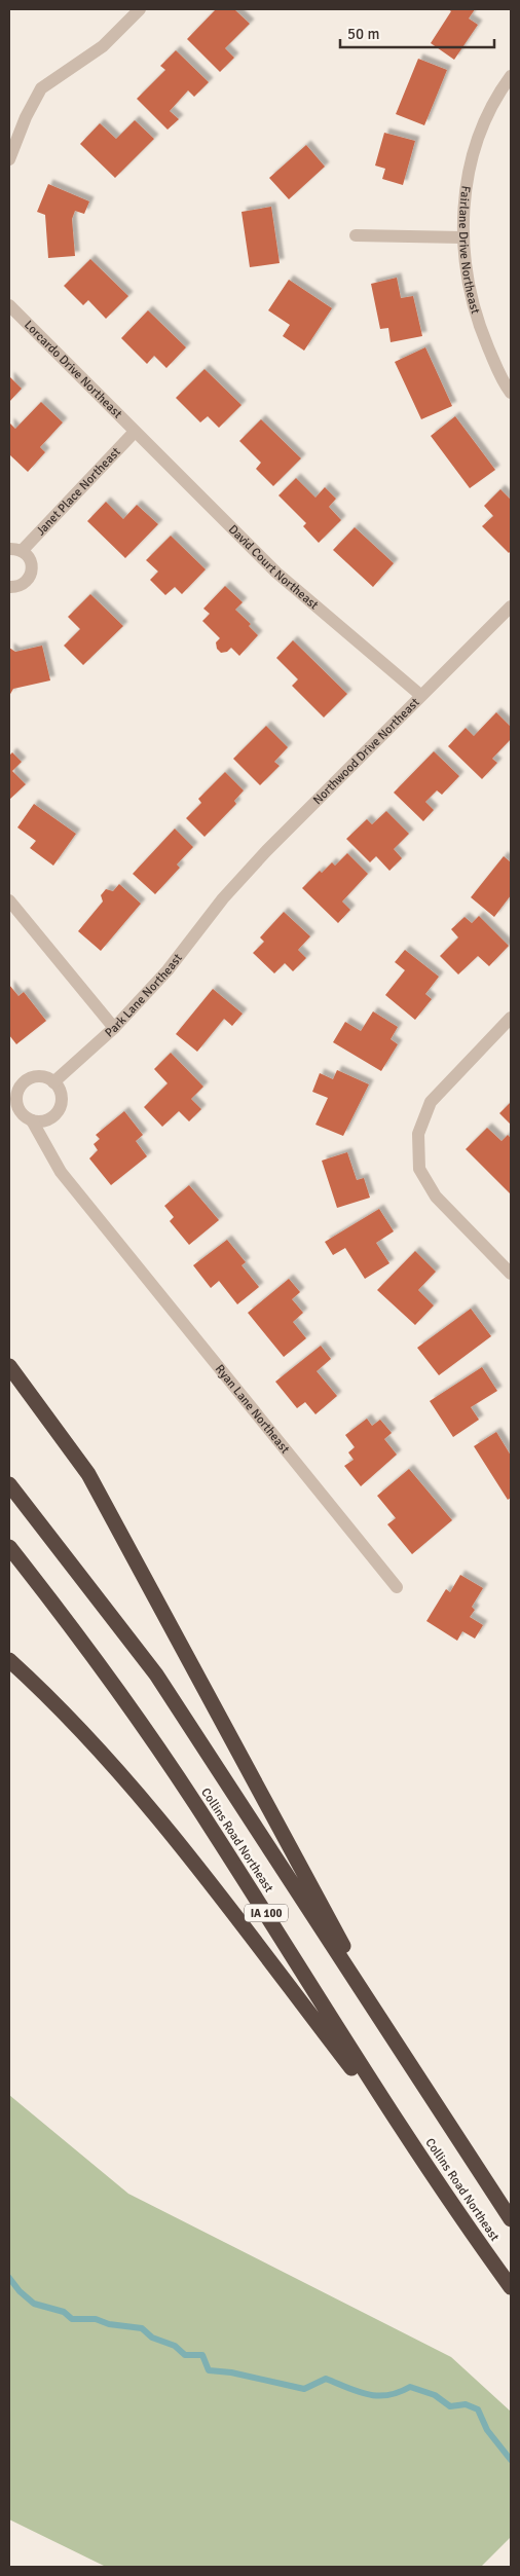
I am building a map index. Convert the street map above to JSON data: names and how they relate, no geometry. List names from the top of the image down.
{
  "streets": {
    "highway": ["Collins Road Northeast", "IA 100"],
    "street": [
      "Fairlane Drive Northeast",
      "Lorcardo Drive Northeast",
      "Janet Place Northeast",
      "David Court Northeast",
      "Northwood Drive Northeast",
      "Park Lane Northeast",
      "Ryan Lane Northeast"
    ]
  },
  "crossings": [
    ["Lorcardo Drive Northeast", "Janet Place Northeast"],
    ["Lorcardo Drive Northeast", "David Court Northeast"],
    ["Janet Place Northeast", "David Court Northeast"],
    ["David Court Northeast", "Northwood Drive Northeast"],
    ["Northwood Drive Northeast", "Park Lane Northeast"],
    ["Park Lane Northeast", "Ryan Lane Northeast"]
  ],
  "scale_bar": "50 m"
}
